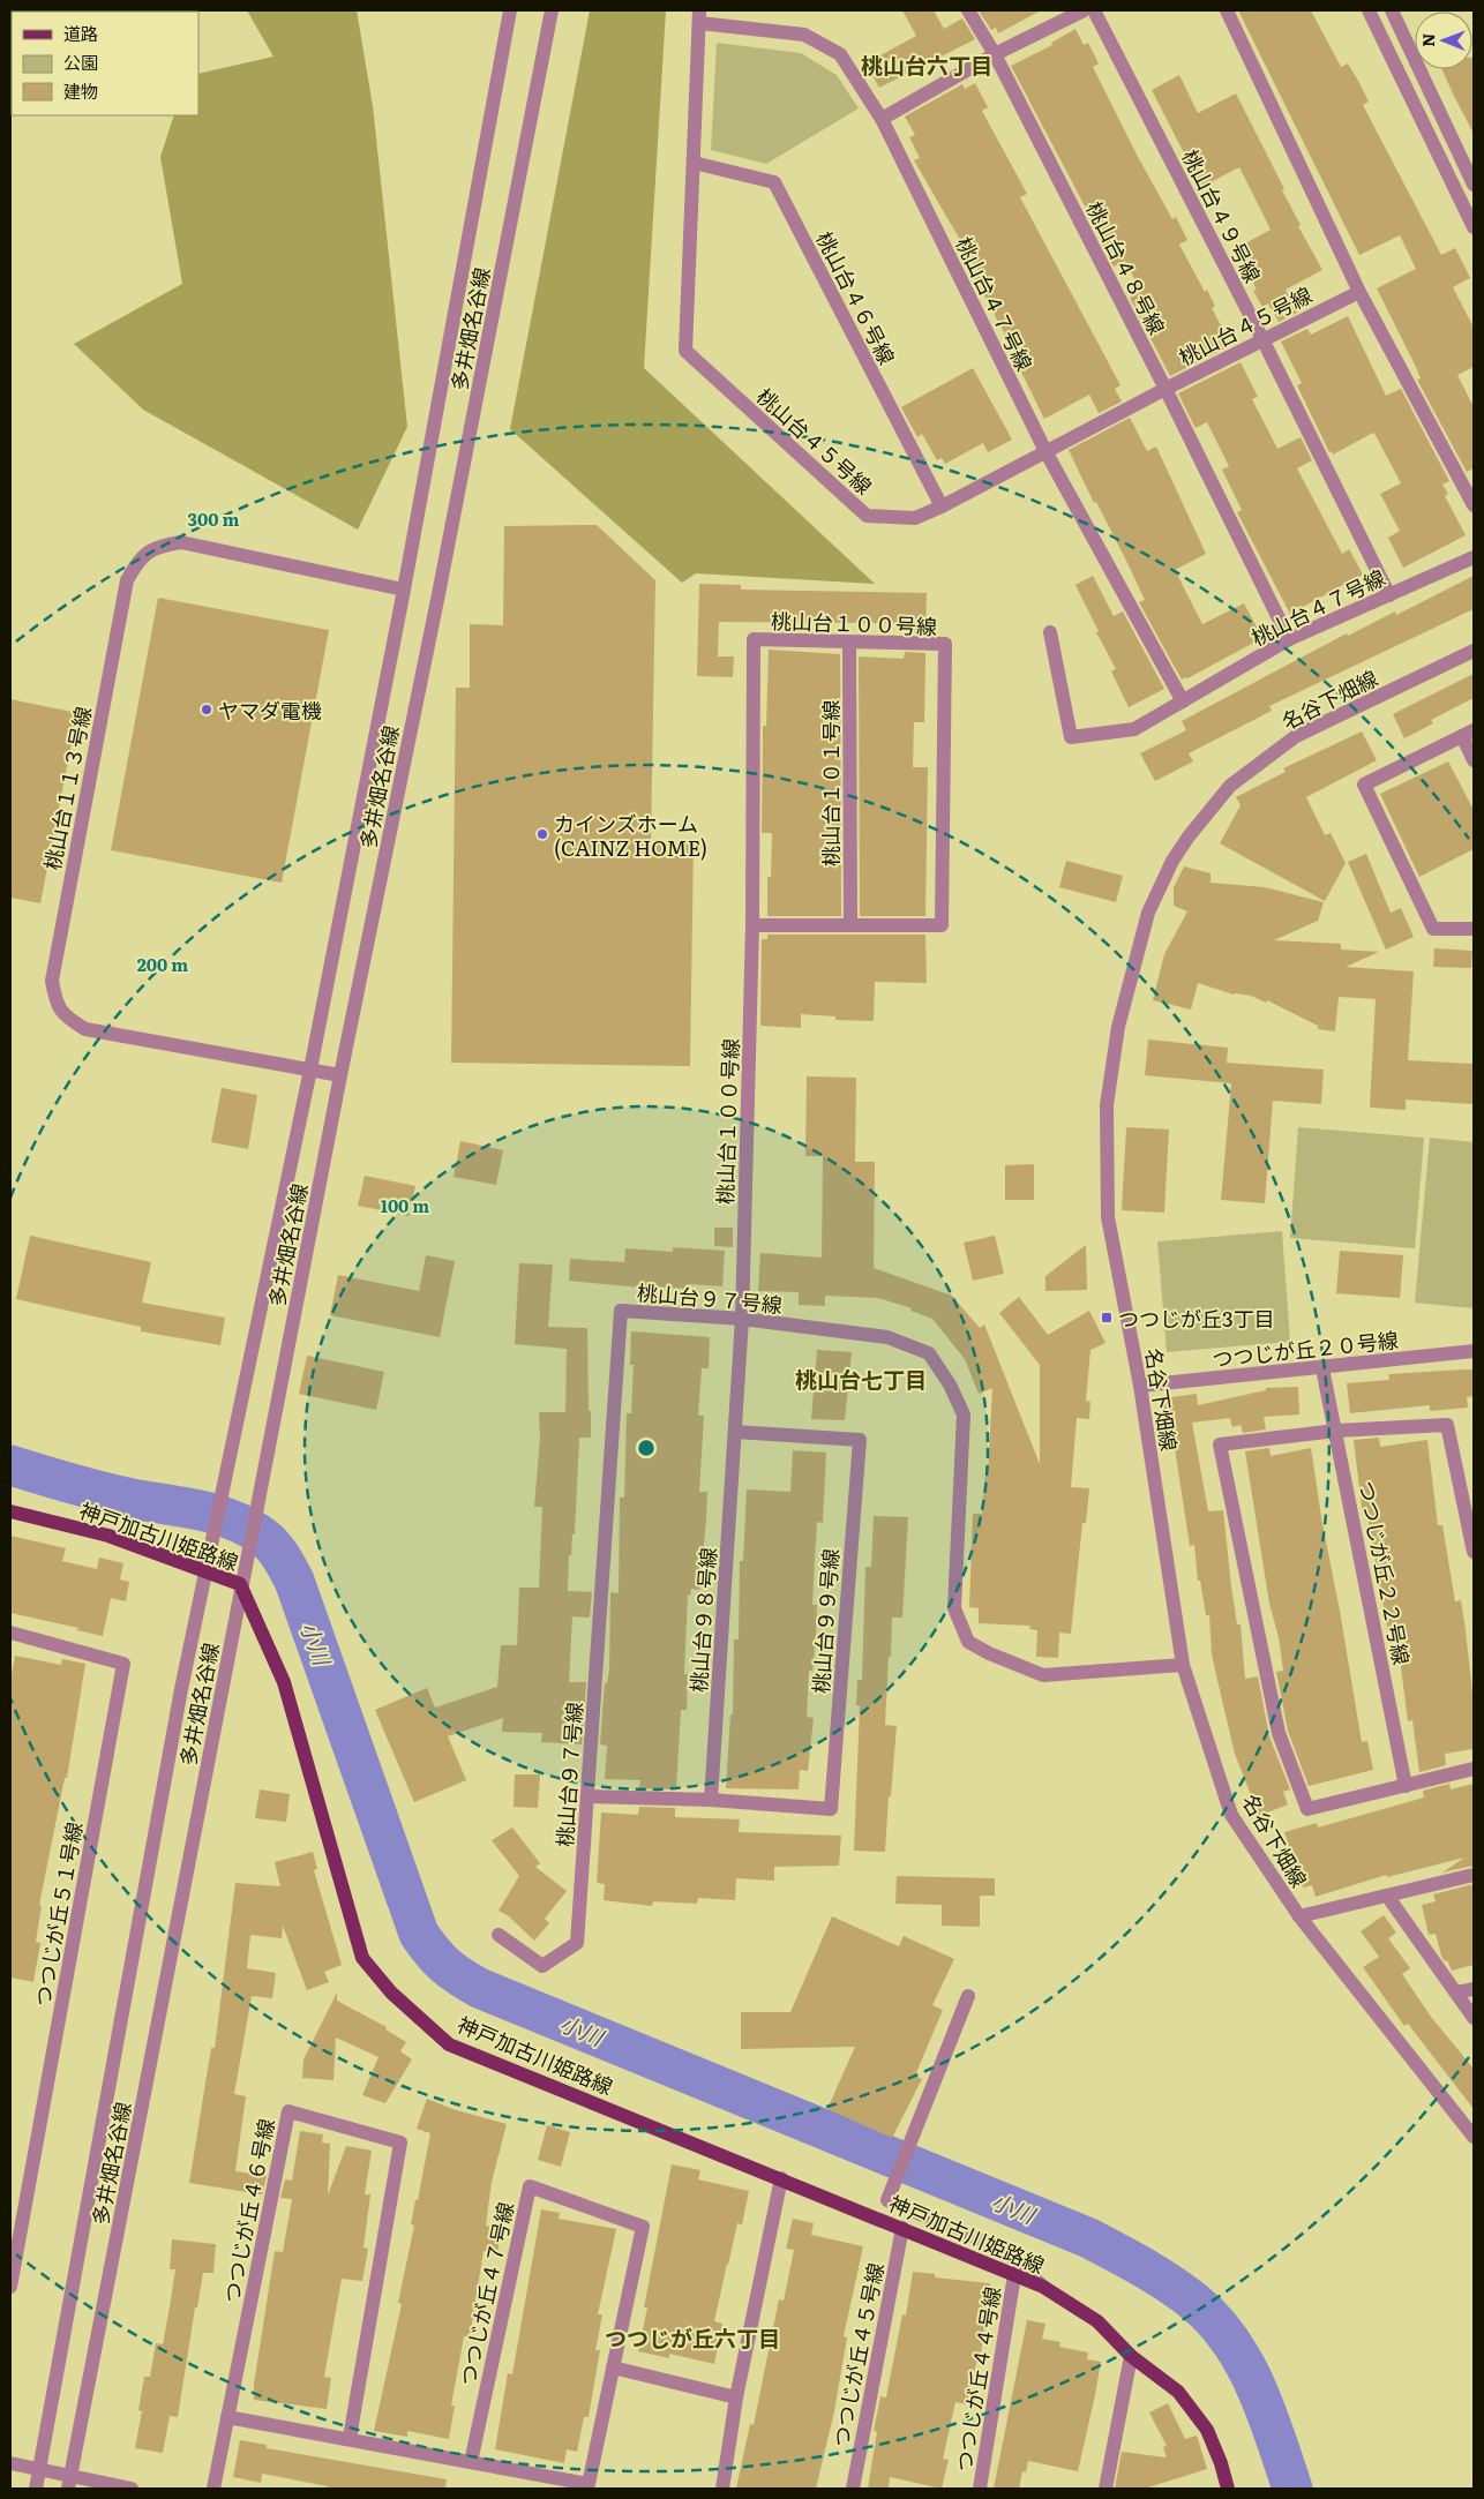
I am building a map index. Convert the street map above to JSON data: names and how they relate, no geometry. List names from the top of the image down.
{
  "streets": {
    "main road": ["神戸加古川姫路線"],
    "street": [
      "桃山台４９号線",
      "桃山台４８号線",
      "桃山台４６号線",
      "桃山台４７号線",
      "桃山台４５号線",
      "多井畑名谷線",
      "桃山台１００号線",
      "名谷下畑線",
      "桃山台１０１号線",
      "桃山台１１３号線",
      "桃山台９７号線",
      "つつじが丘２０号線",
      "つつじが丘２２号線",
      "桃山台９８号線",
      "桃山台９９号線",
      "つつじが丘５１号線",
      "つつじが丘４６号線",
      "つつじが丘４７号線",
      "つつじが丘４５号線",
      "つつじが丘４４号線"
    ]
  },
  "crossings": [
    ["桃山台４９号線", "桃山台４７号線"],
    ["桃山台４９号線", "桃山台４５号線"],
    ["桃山台４８号線", "桃山台４７号線"],
    ["桃山台４８号線", "桃山台４５号線"],
    ["桃山台４６号線", "桃山台４５号線"],
    ["桃山台４７号線", "桃山台４５号線"],
    ["多井畑名谷線", "桃山台１１３号線"],
    ["桃山台１００号線", "桃山台１０１号線"],
    ["桃山台１００号線", "桃山台９７号線"],
    ["桃山台１００号線", "桃山台９８号線"],
    ["名谷下畑線", "桃山台９７号線"],
    ["名谷下畑線", "つつじが丘２０号線"],
    ["桃山台９７号線", "桃山台９８号線"],
    ["つつじが丘２０号線", "つつじが丘２２号線"],
    ["神戸加古川姫路線", "つつじが丘４５号線"],
    ["神戸加古川姫路線", "つつじが丘４４号線"],
    ["桃山台９８号線", "桃山台９９号線"],
    ["つつじが丘４６号線", "つつじが丘４７号線"]
  ],
  "districts": ["桃山台六丁目", "桃山台七丁目", "つつじが丘六丁目"],
  "water": ["小川"],
  "places": {
    "other": ["ヤマダ電機", "カインズホーム (CAINZ HOME)"],
    "transit": ["つつじが丘3丁目"]
  },
  "legend": ["道路", "公園", "建物"],
  "north": "left",
  "rings": ["300 m", "200 m", "100 m"]
}
